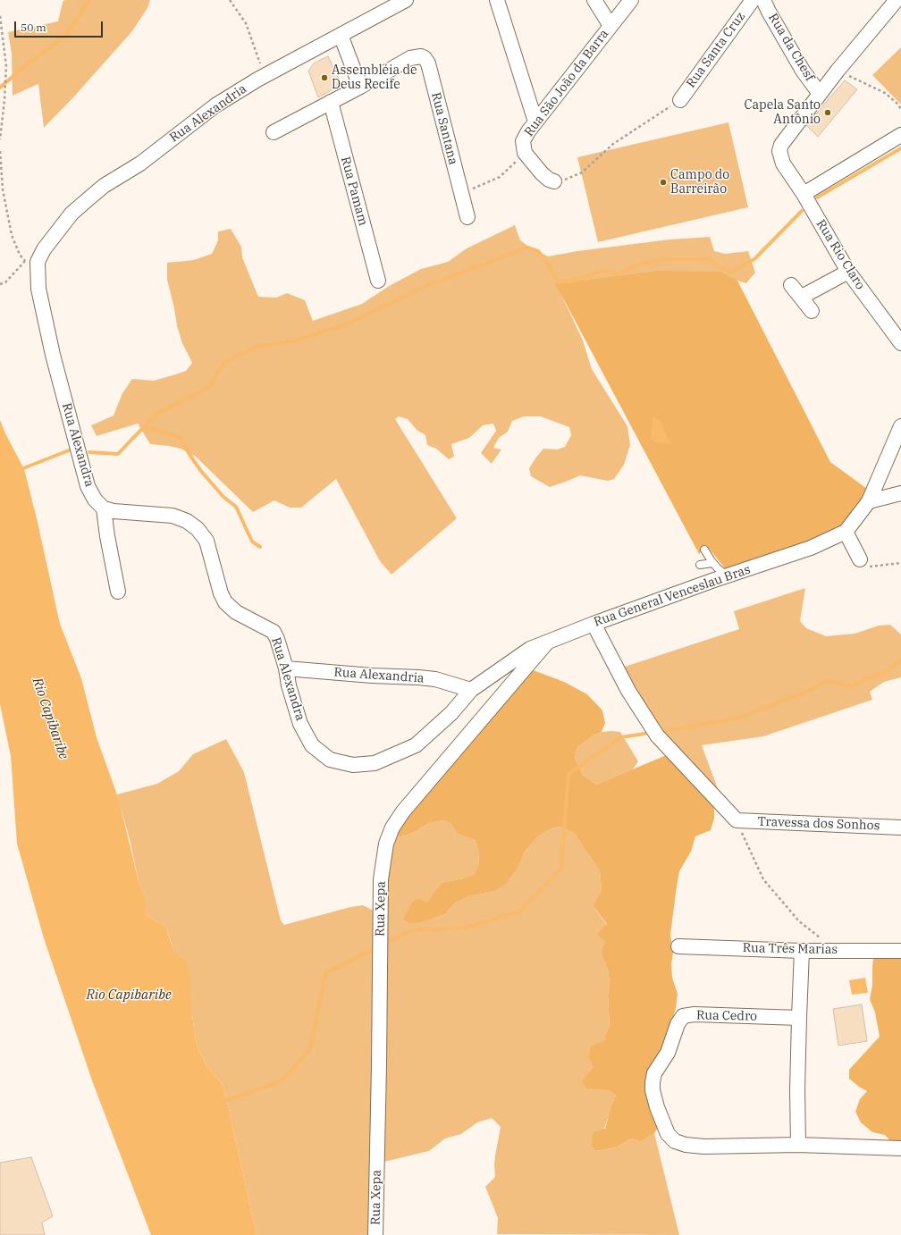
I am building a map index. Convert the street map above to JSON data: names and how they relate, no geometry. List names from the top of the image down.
{
  "streets": {
    "street": [
      "Rua da Chesf",
      "Rua Santa Cruz",
      "Rua São João da Barra",
      "Rua Alexandria",
      "Rua Santana",
      "Rua Pamam",
      "Rua Rio Claro",
      "Rua Alexandra",
      "Rua General Venceslau Bras",
      "Travessa dos Sonhos",
      "Rua Xepa",
      "Rua Três Marias",
      "Rua Cedro"
    ]
  },
  "crossings": [
    ["Rua da Chesf", "Rua Rio Claro"],
    ["Rua Alexandria", "Rua Alexandra"],
    ["Rua Alexandria", "Rua General Venceslau Bras"],
    ["Rua Alexandra", "Rua General Venceslau Bras"],
    ["Rua General Venceslau Bras", "Rua Xepa"]
  ],
  "water": ["Rio Capibaribe"],
  "places": ["Assembléia de Deus Recife", "Capela Santo Antônio", "Campo do Barreirão"],
  "scale_bar": "50 m"
}
